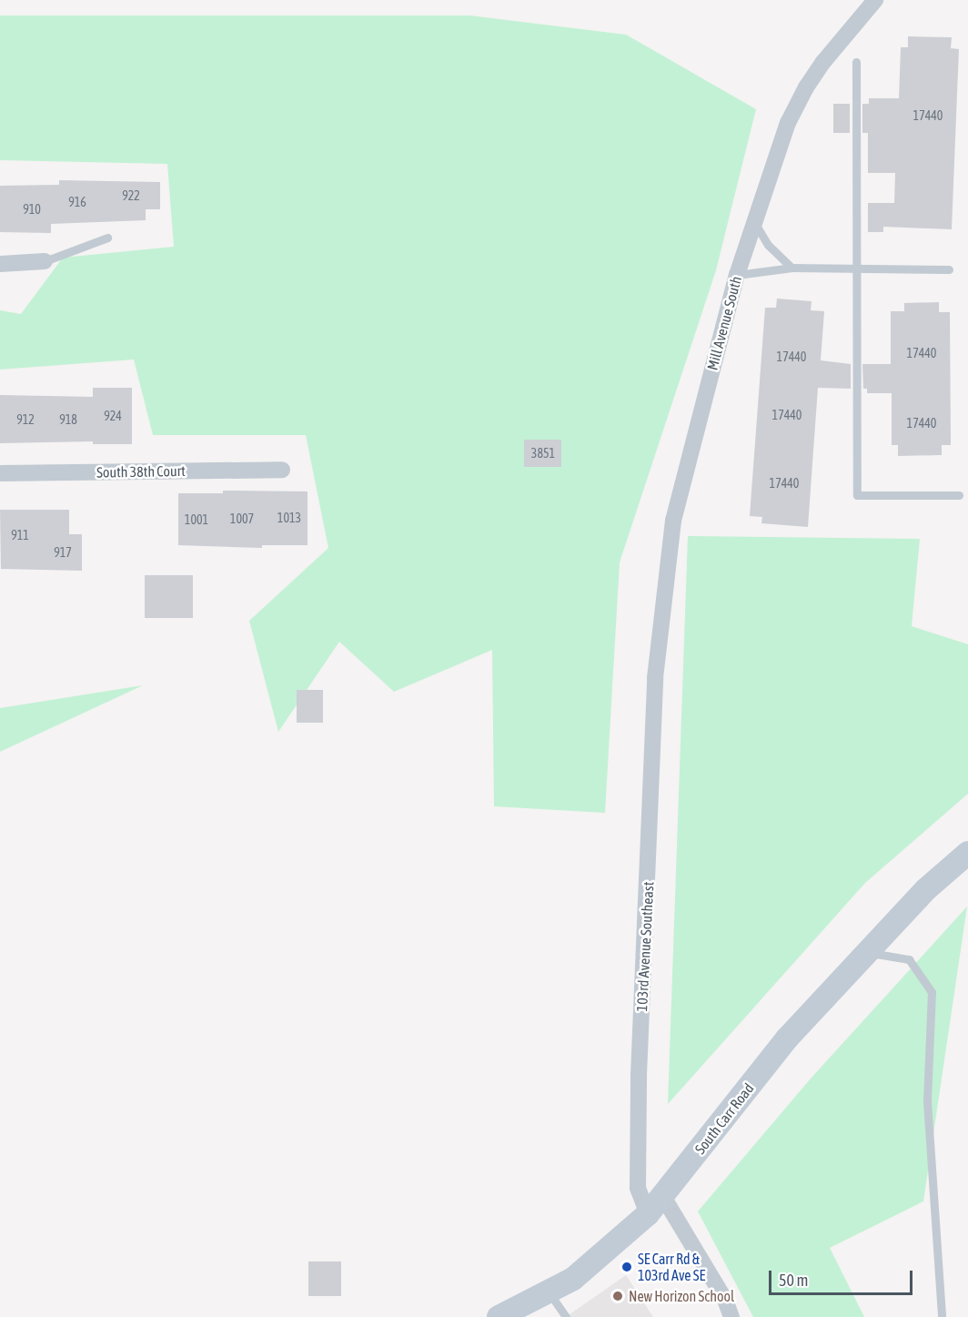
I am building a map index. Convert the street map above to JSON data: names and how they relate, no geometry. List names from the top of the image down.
{
  "streets": {
    "main road": ["South Carr Road"],
    "street": ["Mill Avenue South", "South 38th Court", "103rd Avenue Southeast"]
  },
  "crossings": [
    ["Mill Avenue South", "103rd Avenue Southeast"],
    ["103rd Avenue Southeast", "South Carr Road"]
  ],
  "places": ["SE Carr Rd & 103rd Ave SE", "New Horizon School"],
  "house_numbers": [
    "17440",
    "922",
    "916",
    "910",
    "17440",
    "17440",
    "17440",
    "924",
    "912",
    "918",
    "17440",
    "3851",
    "17440",
    "1013",
    "1007",
    "1001",
    "911",
    "917"
  ],
  "scale_bar": "50 m"
}
